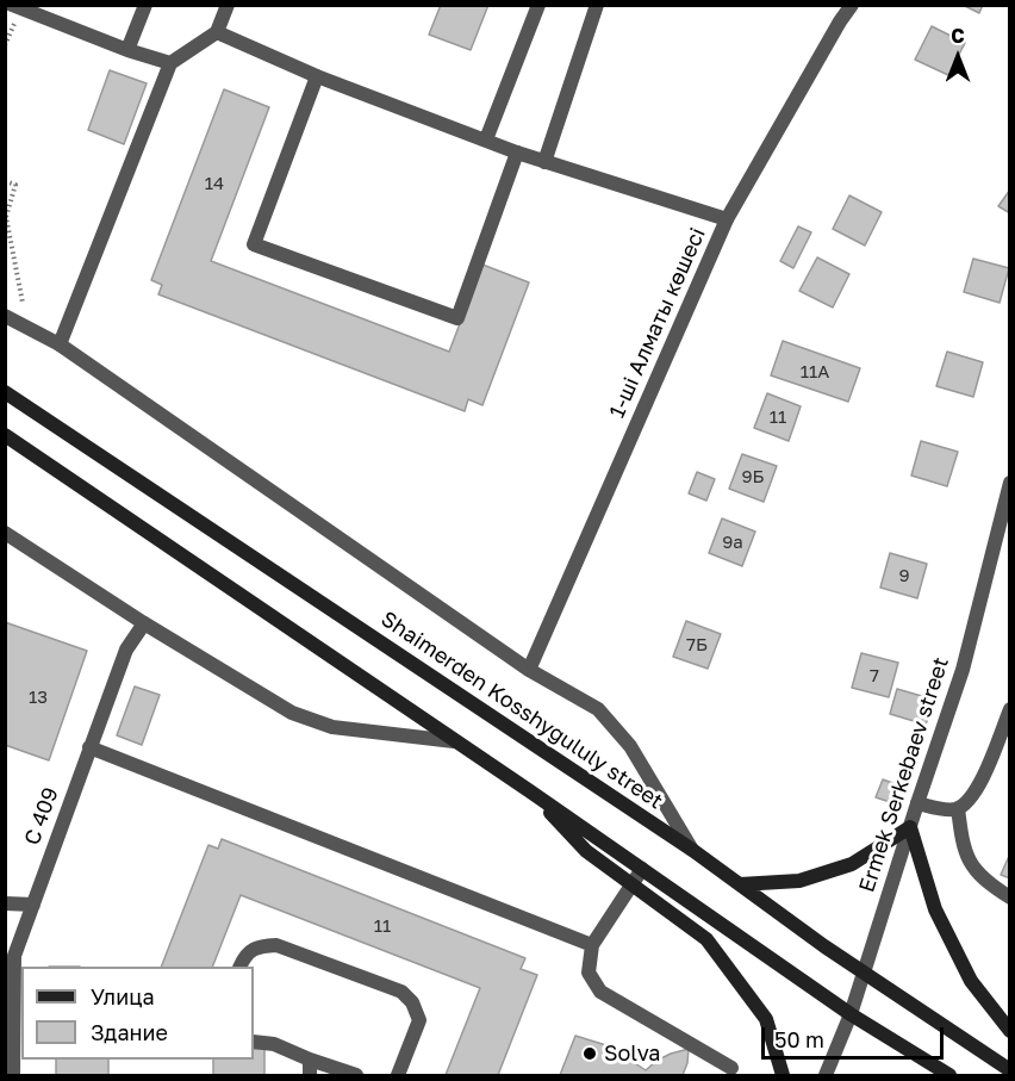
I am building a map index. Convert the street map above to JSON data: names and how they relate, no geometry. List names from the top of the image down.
{
  "streets": {
    "main road": ["Shaimerden Kosshygululy street"],
    "street": ["1-ші Алматы көшесі", "Ermek Serkebaev street", "С 409"]
  },
  "crossings": [
    ["Shaimerden Kosshygululy street", "Ermek Serkebaev street"]
  ],
  "places": ["Solva"],
  "house_numbers": [
    "14",
    "11А",
    "11",
    "9Б",
    "9а",
    "9",
    "7Б",
    "7",
    "13",
    "11"
  ],
  "legend": ["Улица", "Здание"],
  "scale_bar": "50 m",
  "north": "top"
}
